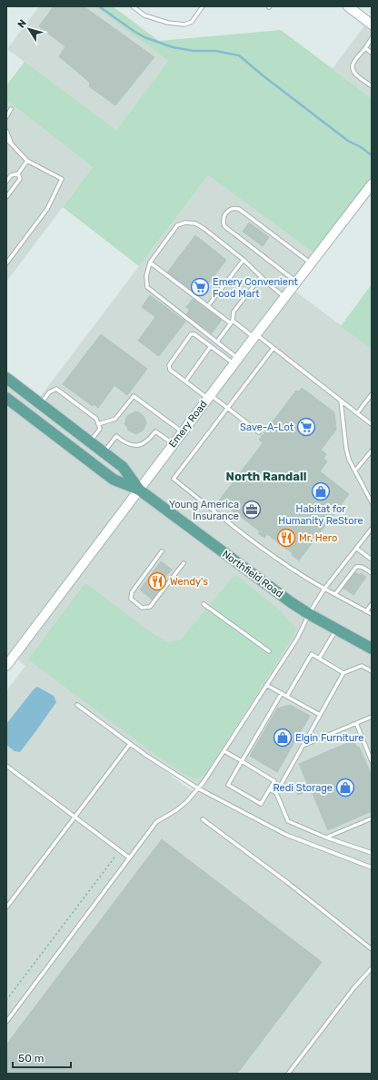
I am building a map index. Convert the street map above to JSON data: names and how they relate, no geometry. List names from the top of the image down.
{
  "streets": {
    "main road": ["Emery Road", "Northfield Road"]
  },
  "crossings": [
    ["Emery Road", "Northfield Road"]
  ],
  "districts": ["North Randall"],
  "places": {
    "supermarket": ["Emery Convenient Food Mart", "Save-A-Lot"],
    "shop": ["Habitat for Humanity ReStore", "Elgin Furniture", "Redi Storage"],
    "office": ["Young America Insurance"],
    "restaurant": ["Mr. Hero", "Wendy's"]
  },
  "scale_bar": "50 m",
  "north": "top left"
}
